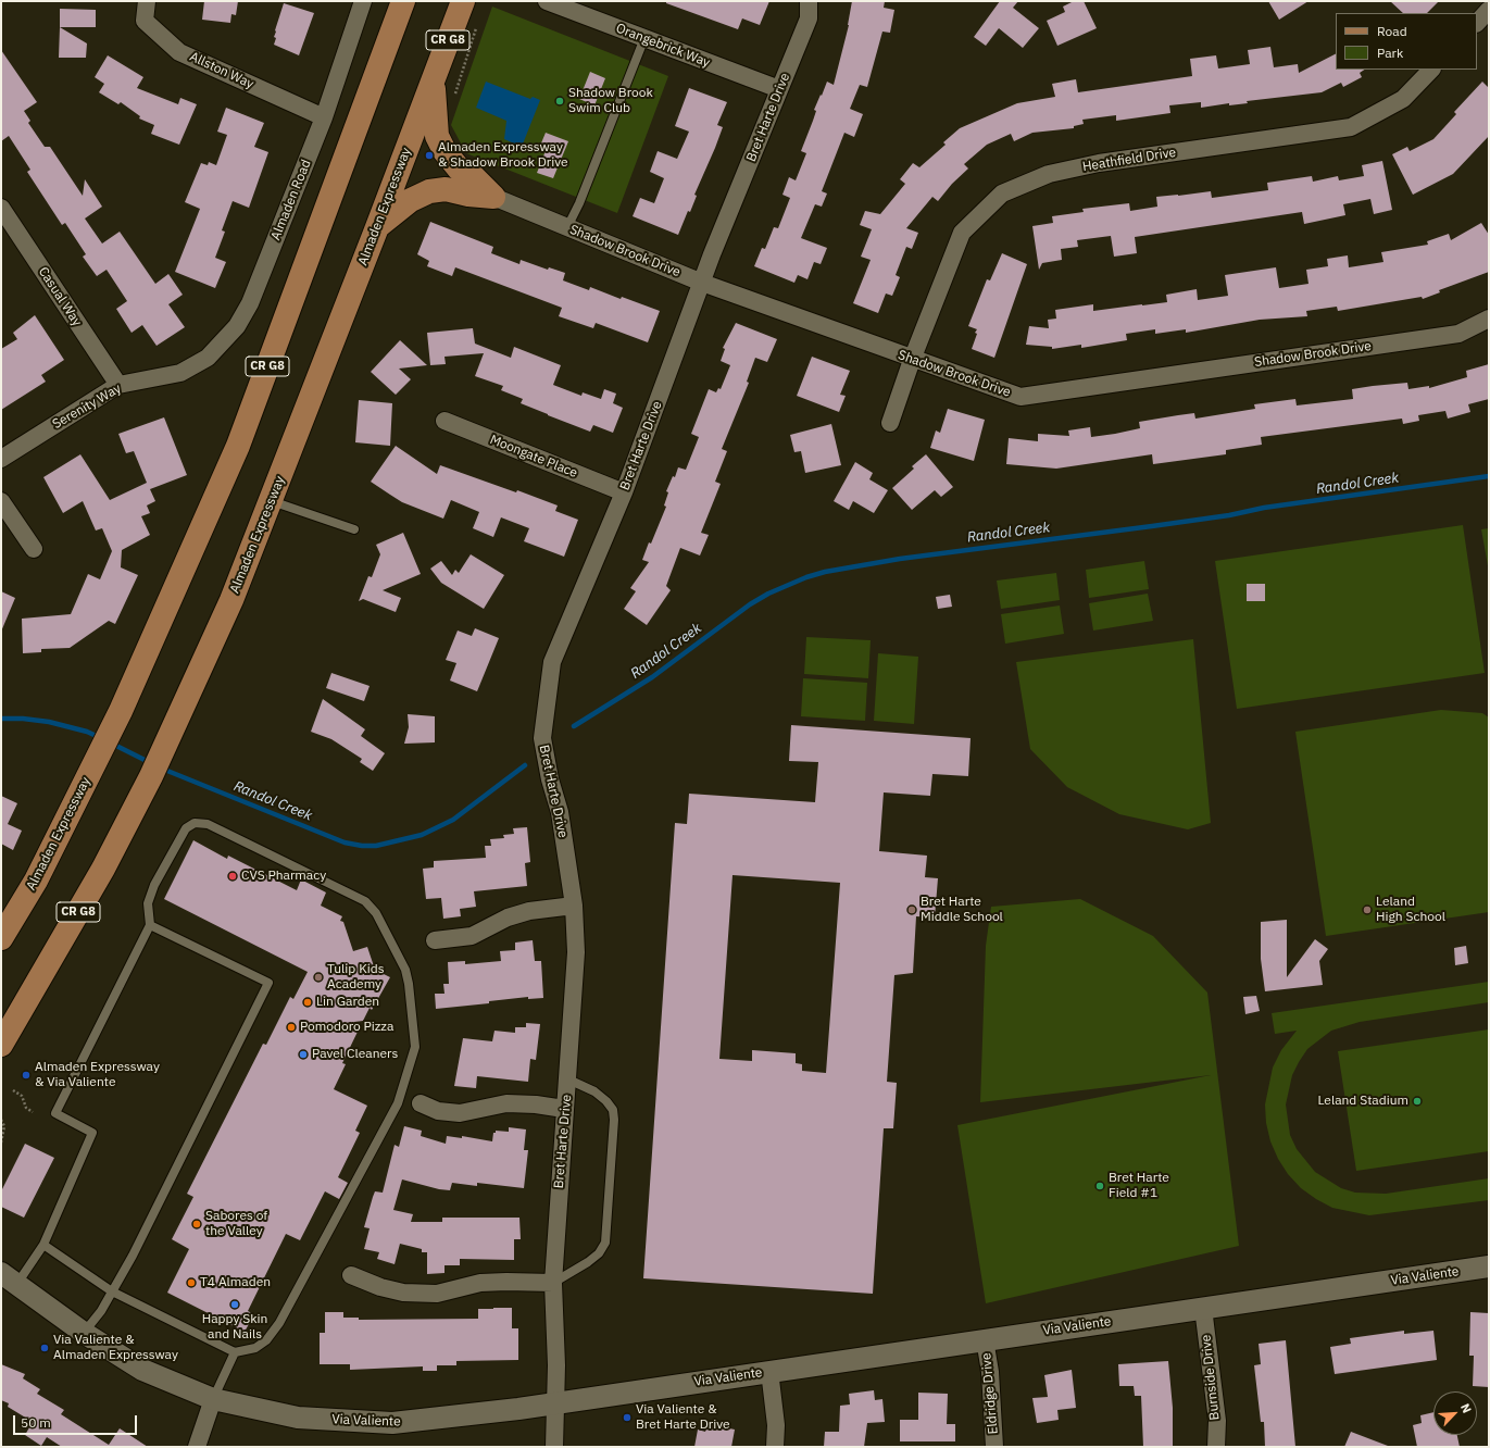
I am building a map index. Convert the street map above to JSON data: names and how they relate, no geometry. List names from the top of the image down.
{
  "streets": {
    "main road": ["CR G8", "Almaden Expressway"],
    "street": [
      "Orangebrick Way",
      "Allston Way",
      "Bret Harte Drive",
      "Heathfield Drive",
      "Almaden Road",
      "Shadow Brook Drive",
      "Casual Way",
      "Serenity Way",
      "Moongate Place",
      "Via Valiente",
      "Burnside Drive",
      "Eldridge Drive"
    ]
  },
  "crossings": [
    ["Orangebrick Way", "Bret Harte Drive"],
    ["Allston Way", "Almaden Road"],
    ["Bret Harte Drive", "Shadow Brook Drive"],
    ["Bret Harte Drive", "Moongate Place"],
    ["Bret Harte Drive", "Via Valiente"],
    ["Heathfield Drive", "Shadow Brook Drive"],
    ["Almaden Road", "Serenity Way"],
    ["Casual Way", "Serenity Way"],
    ["Via Valiente", "Burnside Drive"],
    ["Via Valiente", "Eldridge Drive"]
  ],
  "water": ["Randol Creek"],
  "places": [
    "Shadow Brook Swim Club",
    "Almaden Expressway & Shadow Brook Drive",
    "CVS Pharmacy",
    "Bret Harte Middle School",
    "Leland High School",
    "Tulip Kids Academy",
    "Lin Garden",
    "Pomodoro Pizza",
    "Pavel Cleaners",
    "Almaden Expressway & Via Valiente",
    "Leland Stadium",
    "Bret Harte Field #1",
    "Sabores of the Valley",
    "T4 Almaden",
    "Happy Skin and Nails",
    "Via Valiente & Almaden Expressway",
    "Via Valiente & Bret Harte Drive"
  ],
  "legend": ["Road", "Park"],
  "scale_bar": "50 m",
  "north": "top right"
}
